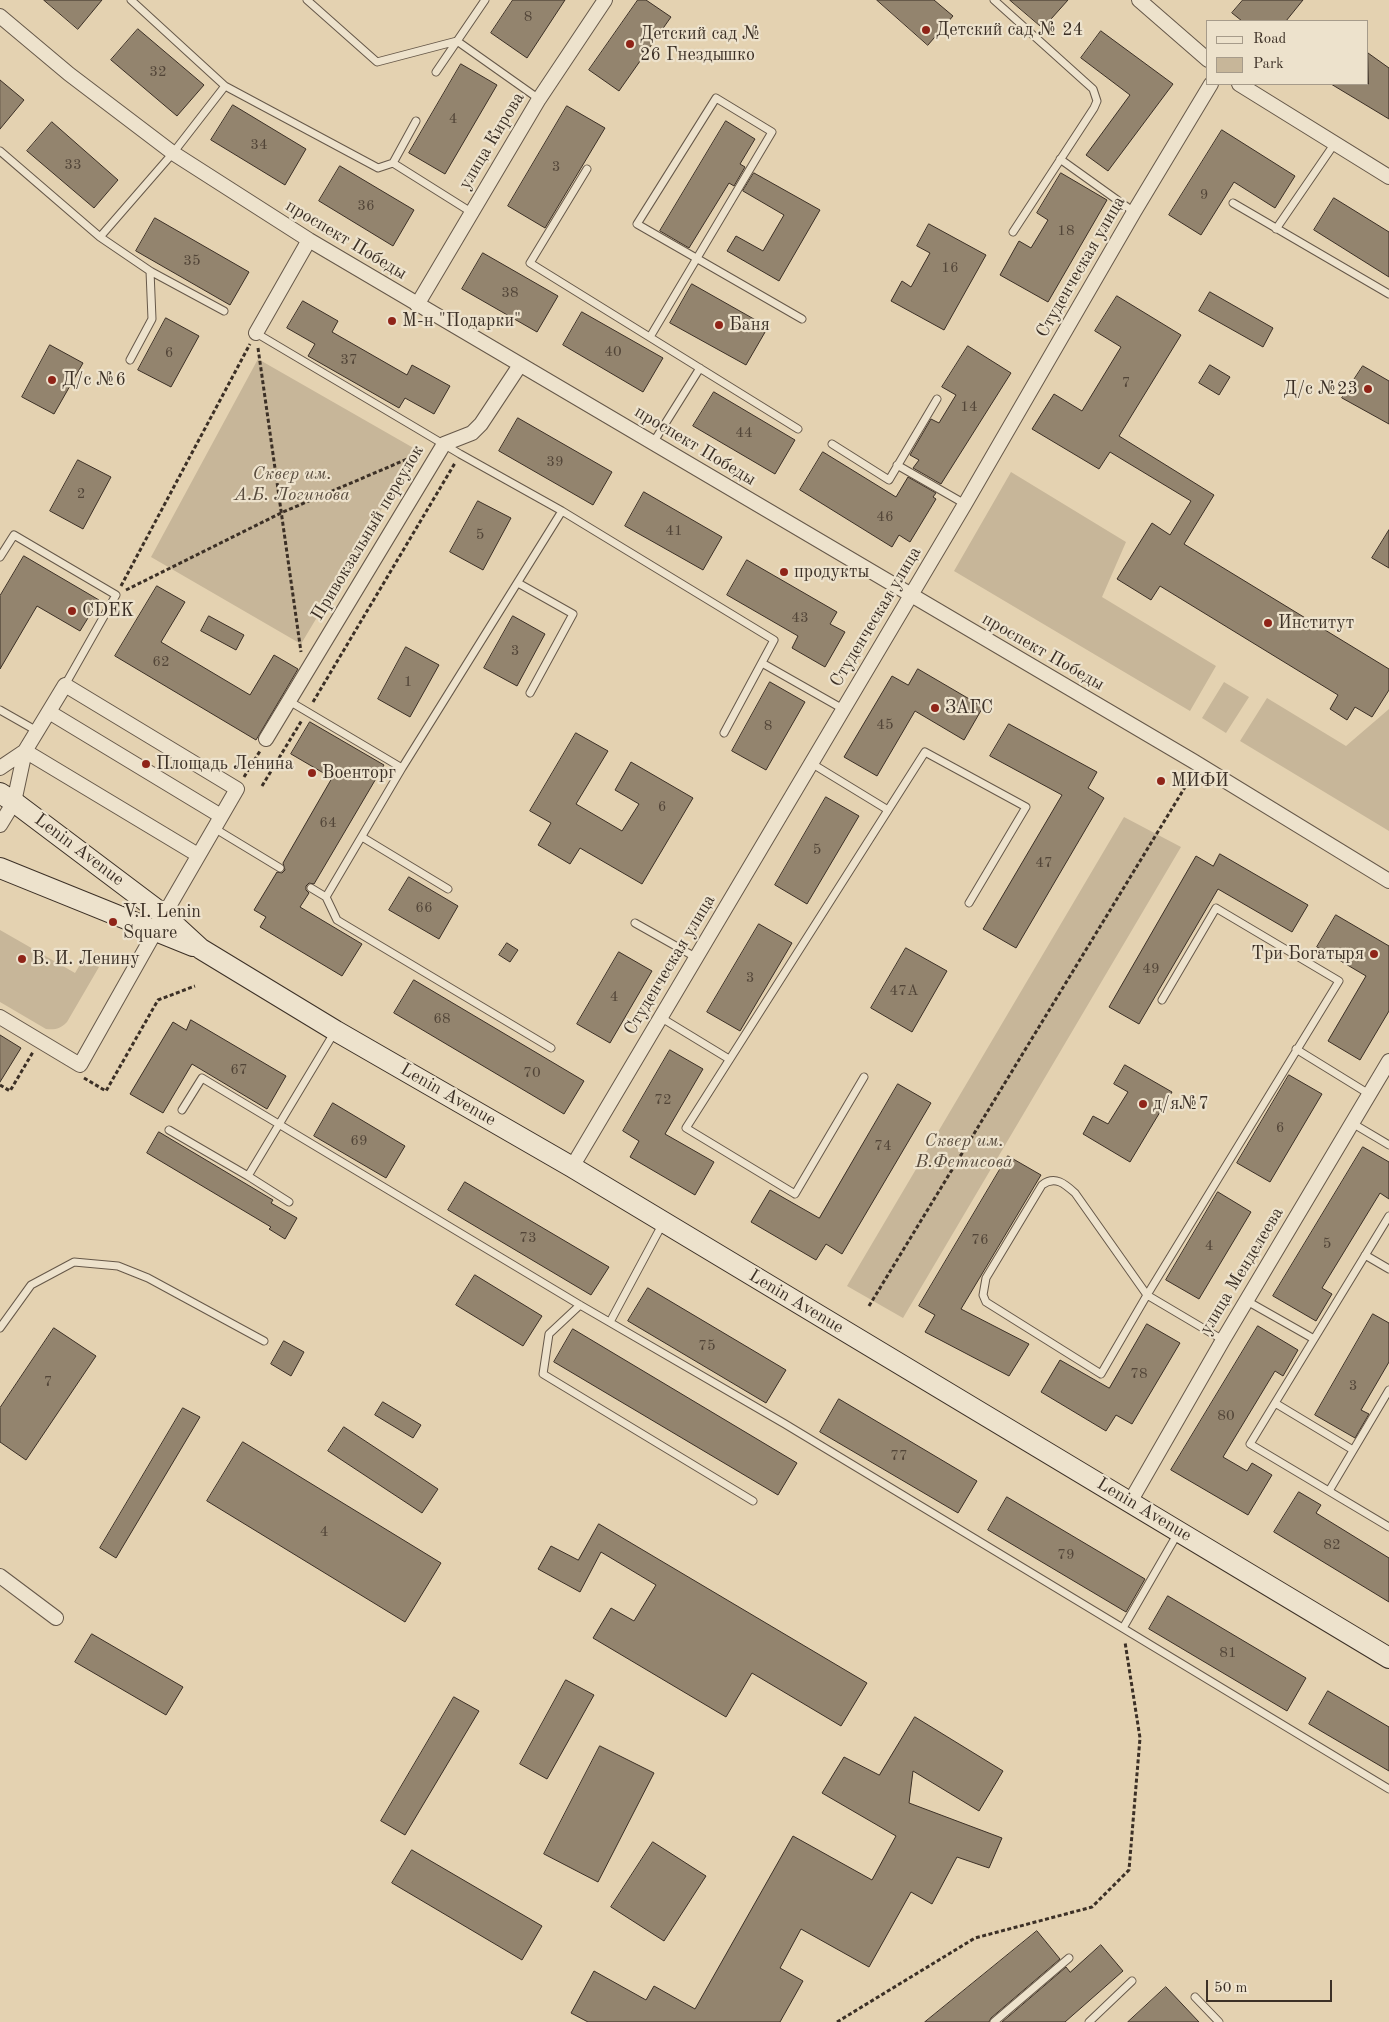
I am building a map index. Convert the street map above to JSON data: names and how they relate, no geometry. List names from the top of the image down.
{
  "streets": {
    "street": [
      "улица Кирова",
      "проспект Победы",
      "Студенческая улица",
      "Привокзальный переулок",
      "Lenin Avenue",
      "улица Менделеева"
    ]
  },
  "crossings": [
    ["улица Кирова", "проспект Победы"],
    ["проспект Победы", "Студенческая улица"],
    ["проспект Победы", "Привокзальный переулок"],
    ["Студенческая улица", "Lenin Avenue"],
    ["Lenin Avenue", "улица Менделеева"]
  ],
  "parks": ["Сквер им. А.Б. Логинова", "Сквер им. В.Фетисова"],
  "places": [
    "Детский сад № 24",
    "Детский сад № 26 Гнездышко",
    "М-н \"Подарки\"",
    "Баня",
    "Д/с №6",
    "Д/с №23",
    "продукты",
    "CDEK",
    "Институт",
    "ЗАГС",
    "Площадь Ленина",
    "Военторг",
    "МИФИ",
    "V.I. Lenin Square",
    "Три Богатыря",
    "В. И. Ленину",
    "д/я№7"
  ],
  "house_numbers": [
    "8",
    "32",
    "4",
    "34",
    "33",
    "3",
    "9",
    "36",
    "18",
    "35",
    "16",
    "38",
    "40",
    "6",
    "37",
    "7",
    "14",
    "44",
    "39",
    "2",
    "46",
    "41",
    "5",
    "43",
    "3",
    "62",
    "1",
    "45",
    "8",
    "6",
    "64",
    "5",
    "47",
    "66",
    "49",
    "3",
    "47А",
    "4",
    "68",
    "67",
    "70",
    "72",
    "6",
    "69",
    "74",
    "73",
    "76",
    "5",
    "4",
    "75",
    "78",
    "7",
    "3",
    "80",
    "77",
    "4",
    "82",
    "79",
    "81"
  ],
  "legend": ["Road", "Park"],
  "scale_bar": "50 m"
}
